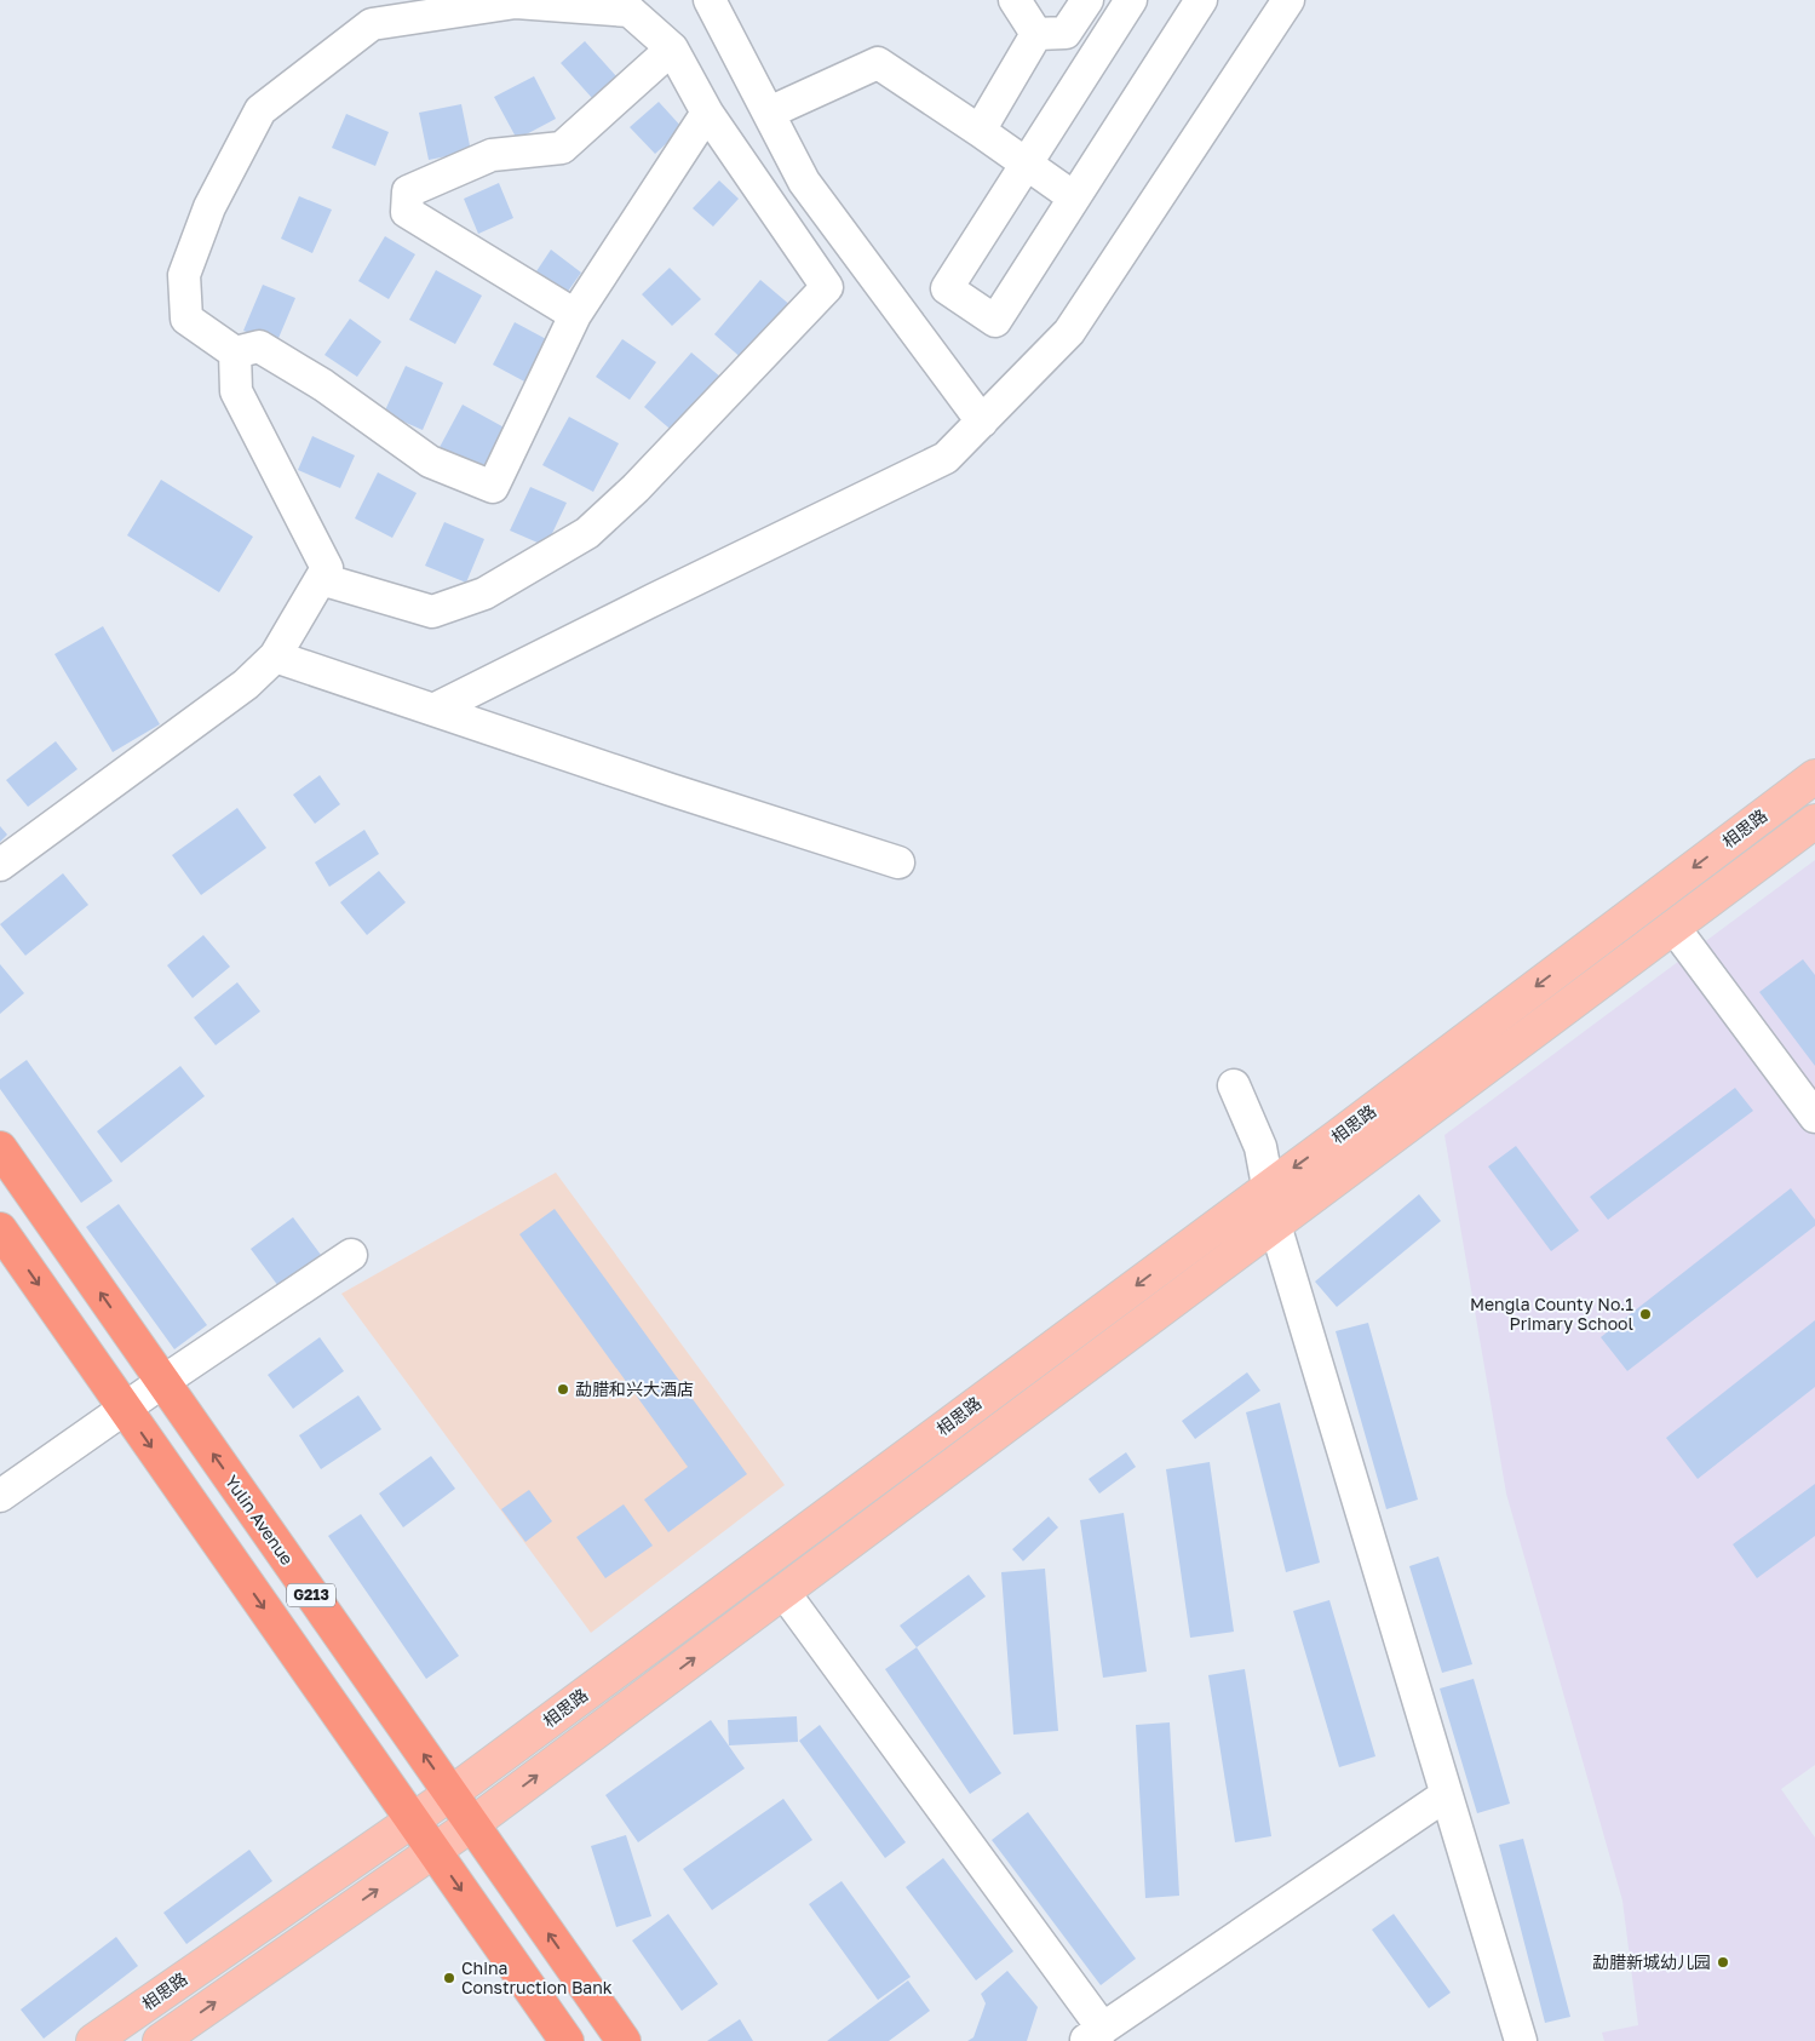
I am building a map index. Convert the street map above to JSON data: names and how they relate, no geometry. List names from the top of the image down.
{
  "streets": {
    "highway": ["Yulin Avenue", "G213"],
    "main road": ["相思路"]
  },
  "crossings": [
    ["相思路", "Yulin Avenue"],
    ["相思路", "G213"]
  ],
  "places": [
    "Mengla County No.1 Primary School",
    "勐腊和兴大酒店",
    "勐腊新城幼儿园",
    "China Construction Bank"
  ]
}
